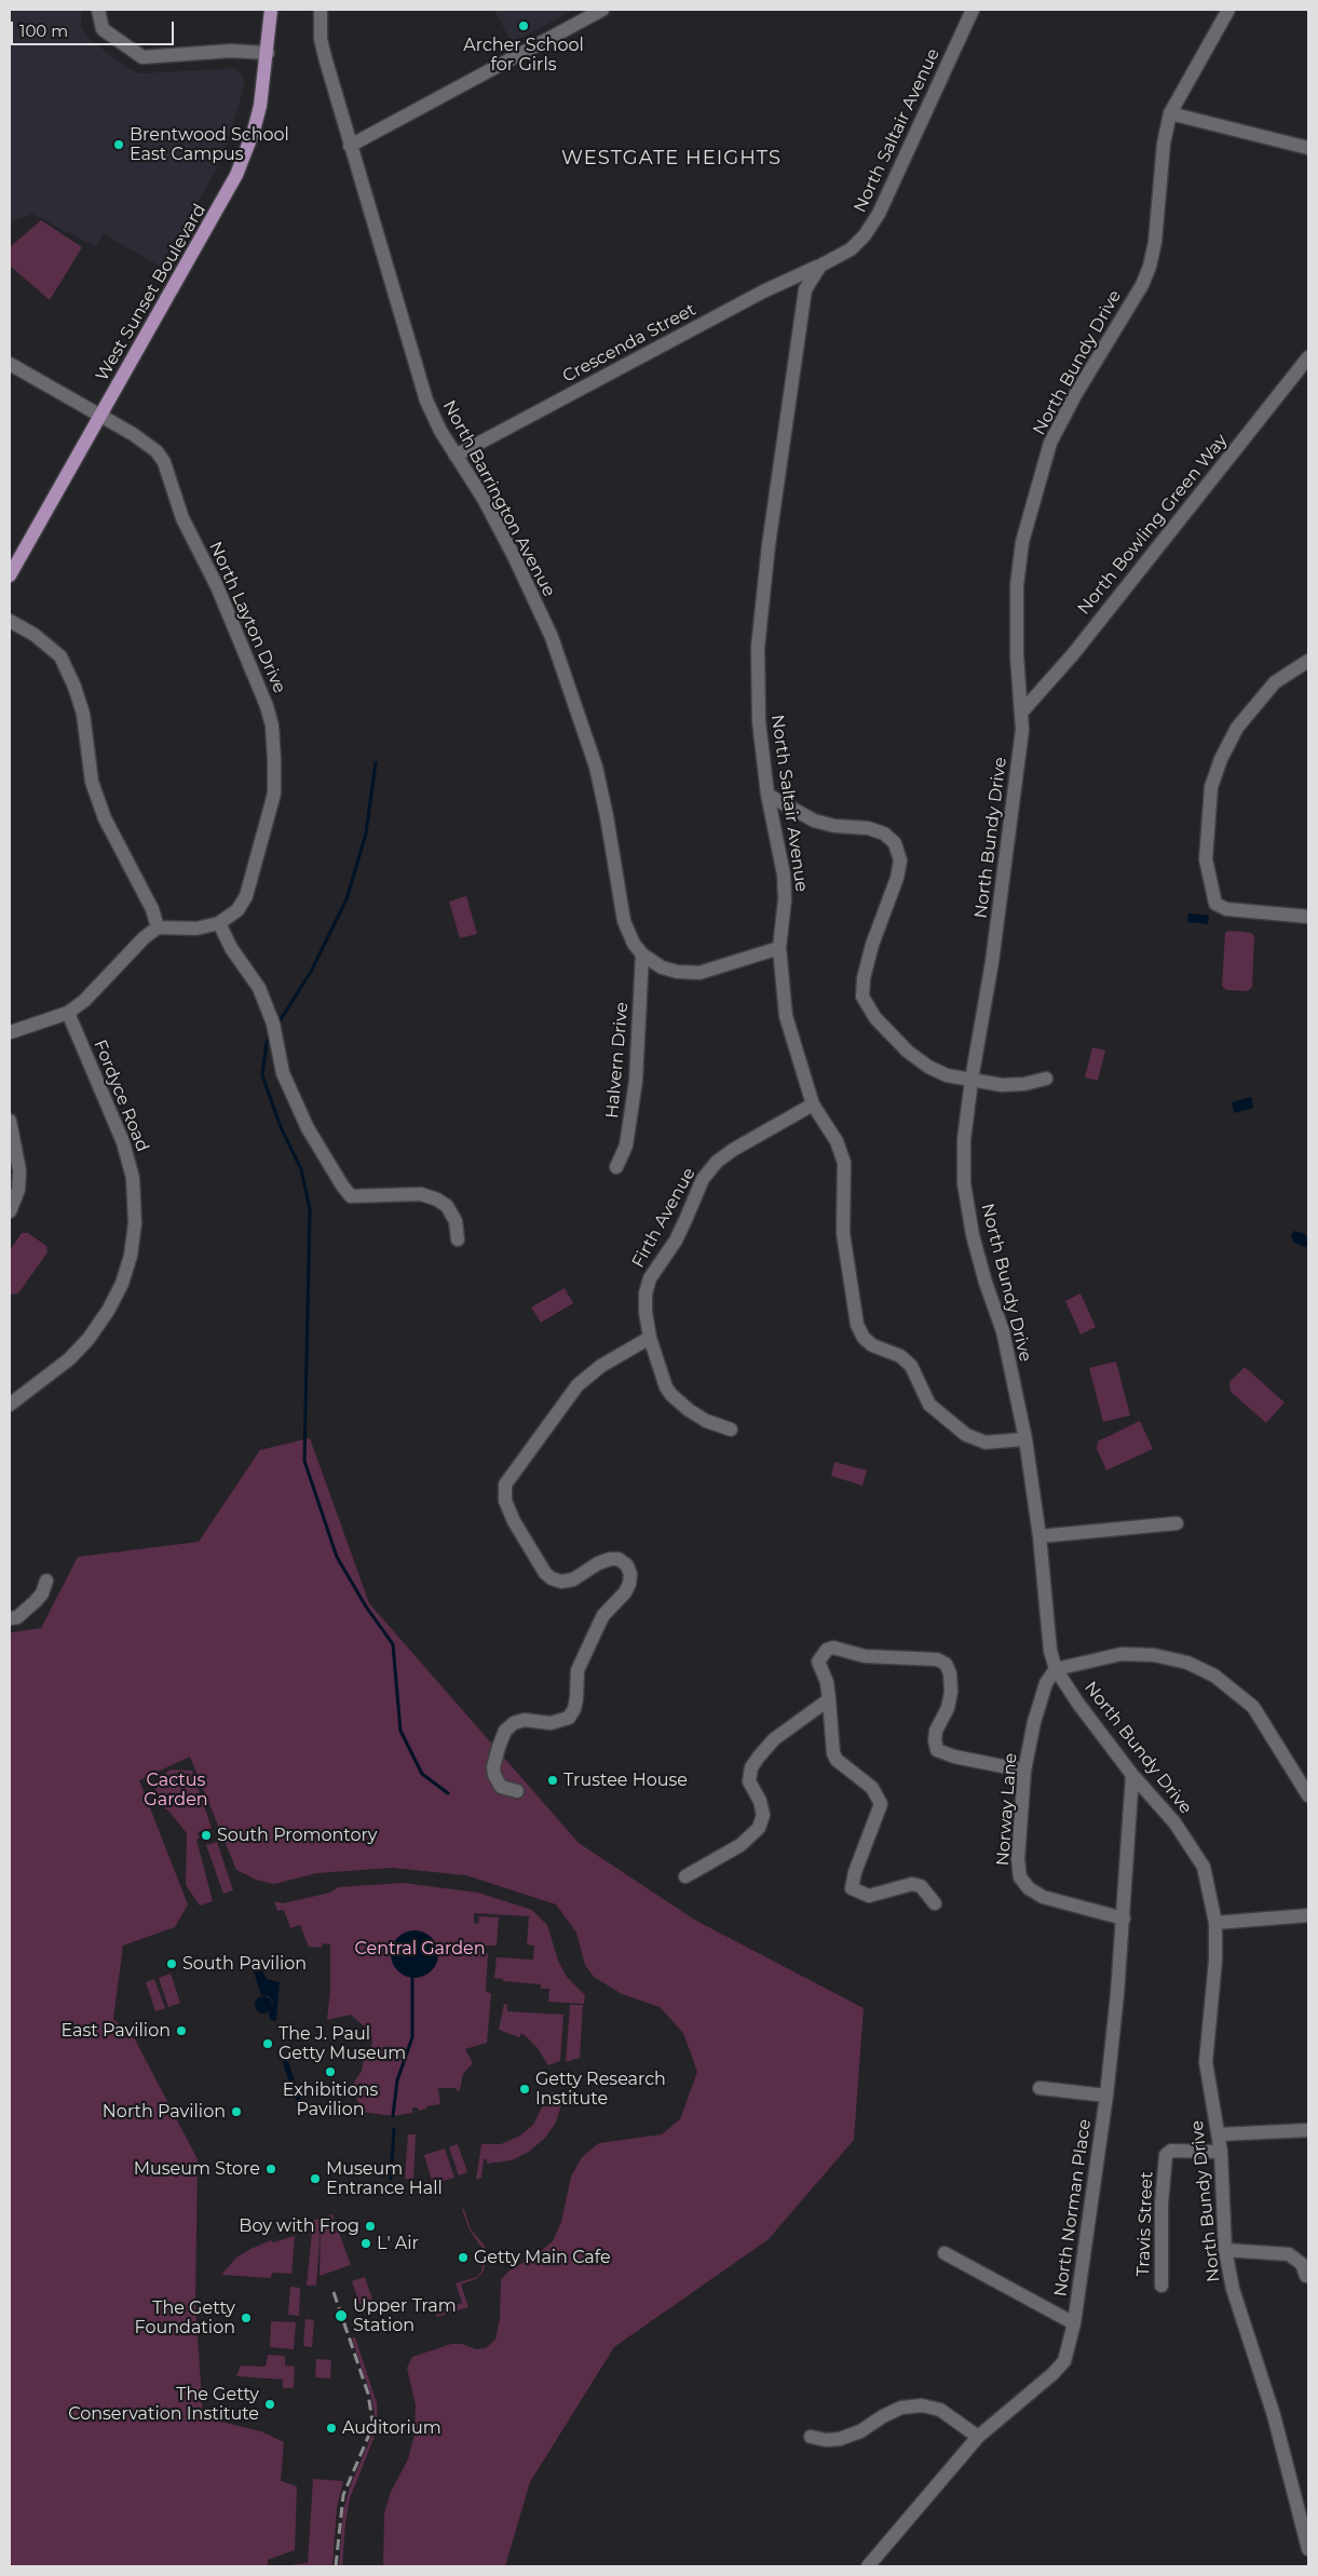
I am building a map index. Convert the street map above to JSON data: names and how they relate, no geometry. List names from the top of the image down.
{
  "streets": {
    "main road": ["West Sunset Boulevard"],
    "street": [
      "North Saltair Avenue",
      "Crescenda Street",
      "North Bundy Drive",
      "North Barrington Avenue",
      "North Bowling Green Way",
      "North Layton Drive",
      "Halvern Drive",
      "Fordyce Road",
      "Firth Avenue",
      "Norway Lane",
      "North Norman Place",
      "Travis Street"
    ]
  },
  "crossings": [
    ["North Saltair Avenue", "Crescenda Street"],
    ["North Saltair Avenue", "North Bundy Drive"],
    ["North Saltair Avenue", "North Barrington Avenue"],
    ["North Saltair Avenue", "Firth Avenue"],
    ["West Sunset Boulevard", "North Layton Drive"],
    ["Crescenda Street", "North Barrington Avenue"],
    ["North Bundy Drive", "North Bowling Green Way"],
    ["North Bundy Drive", "Norway Lane"],
    ["North Bundy Drive", "North Norman Place"],
    ["North Bundy Drive", "Travis Street"],
    ["North Barrington Avenue", "Halvern Drive"],
    ["Norway Lane", "North Norman Place"]
  ],
  "districts": ["WESTGATE HEIGHTS"],
  "parks": ["Cactus Garden", "Central Garden"],
  "places": [
    "Archer School for Girls",
    "Brentwood School East Campus",
    "Trustee House",
    "South Promontory",
    "South Pavilion",
    "East Pavilion",
    "The J. Paul Getty Museum",
    "Exhibitions Pavilion",
    "Getty Research Institute",
    "North Pavilion",
    "Museum Store",
    "Museum Entrance Hall",
    "Boy with Frog",
    "L' Air",
    "Getty Main Cafe",
    "Upper Tram Station",
    "The Getty Foundation",
    "The Getty Conservation Institute",
    "Auditorium"
  ],
  "scale_bar": "100 m"
}
